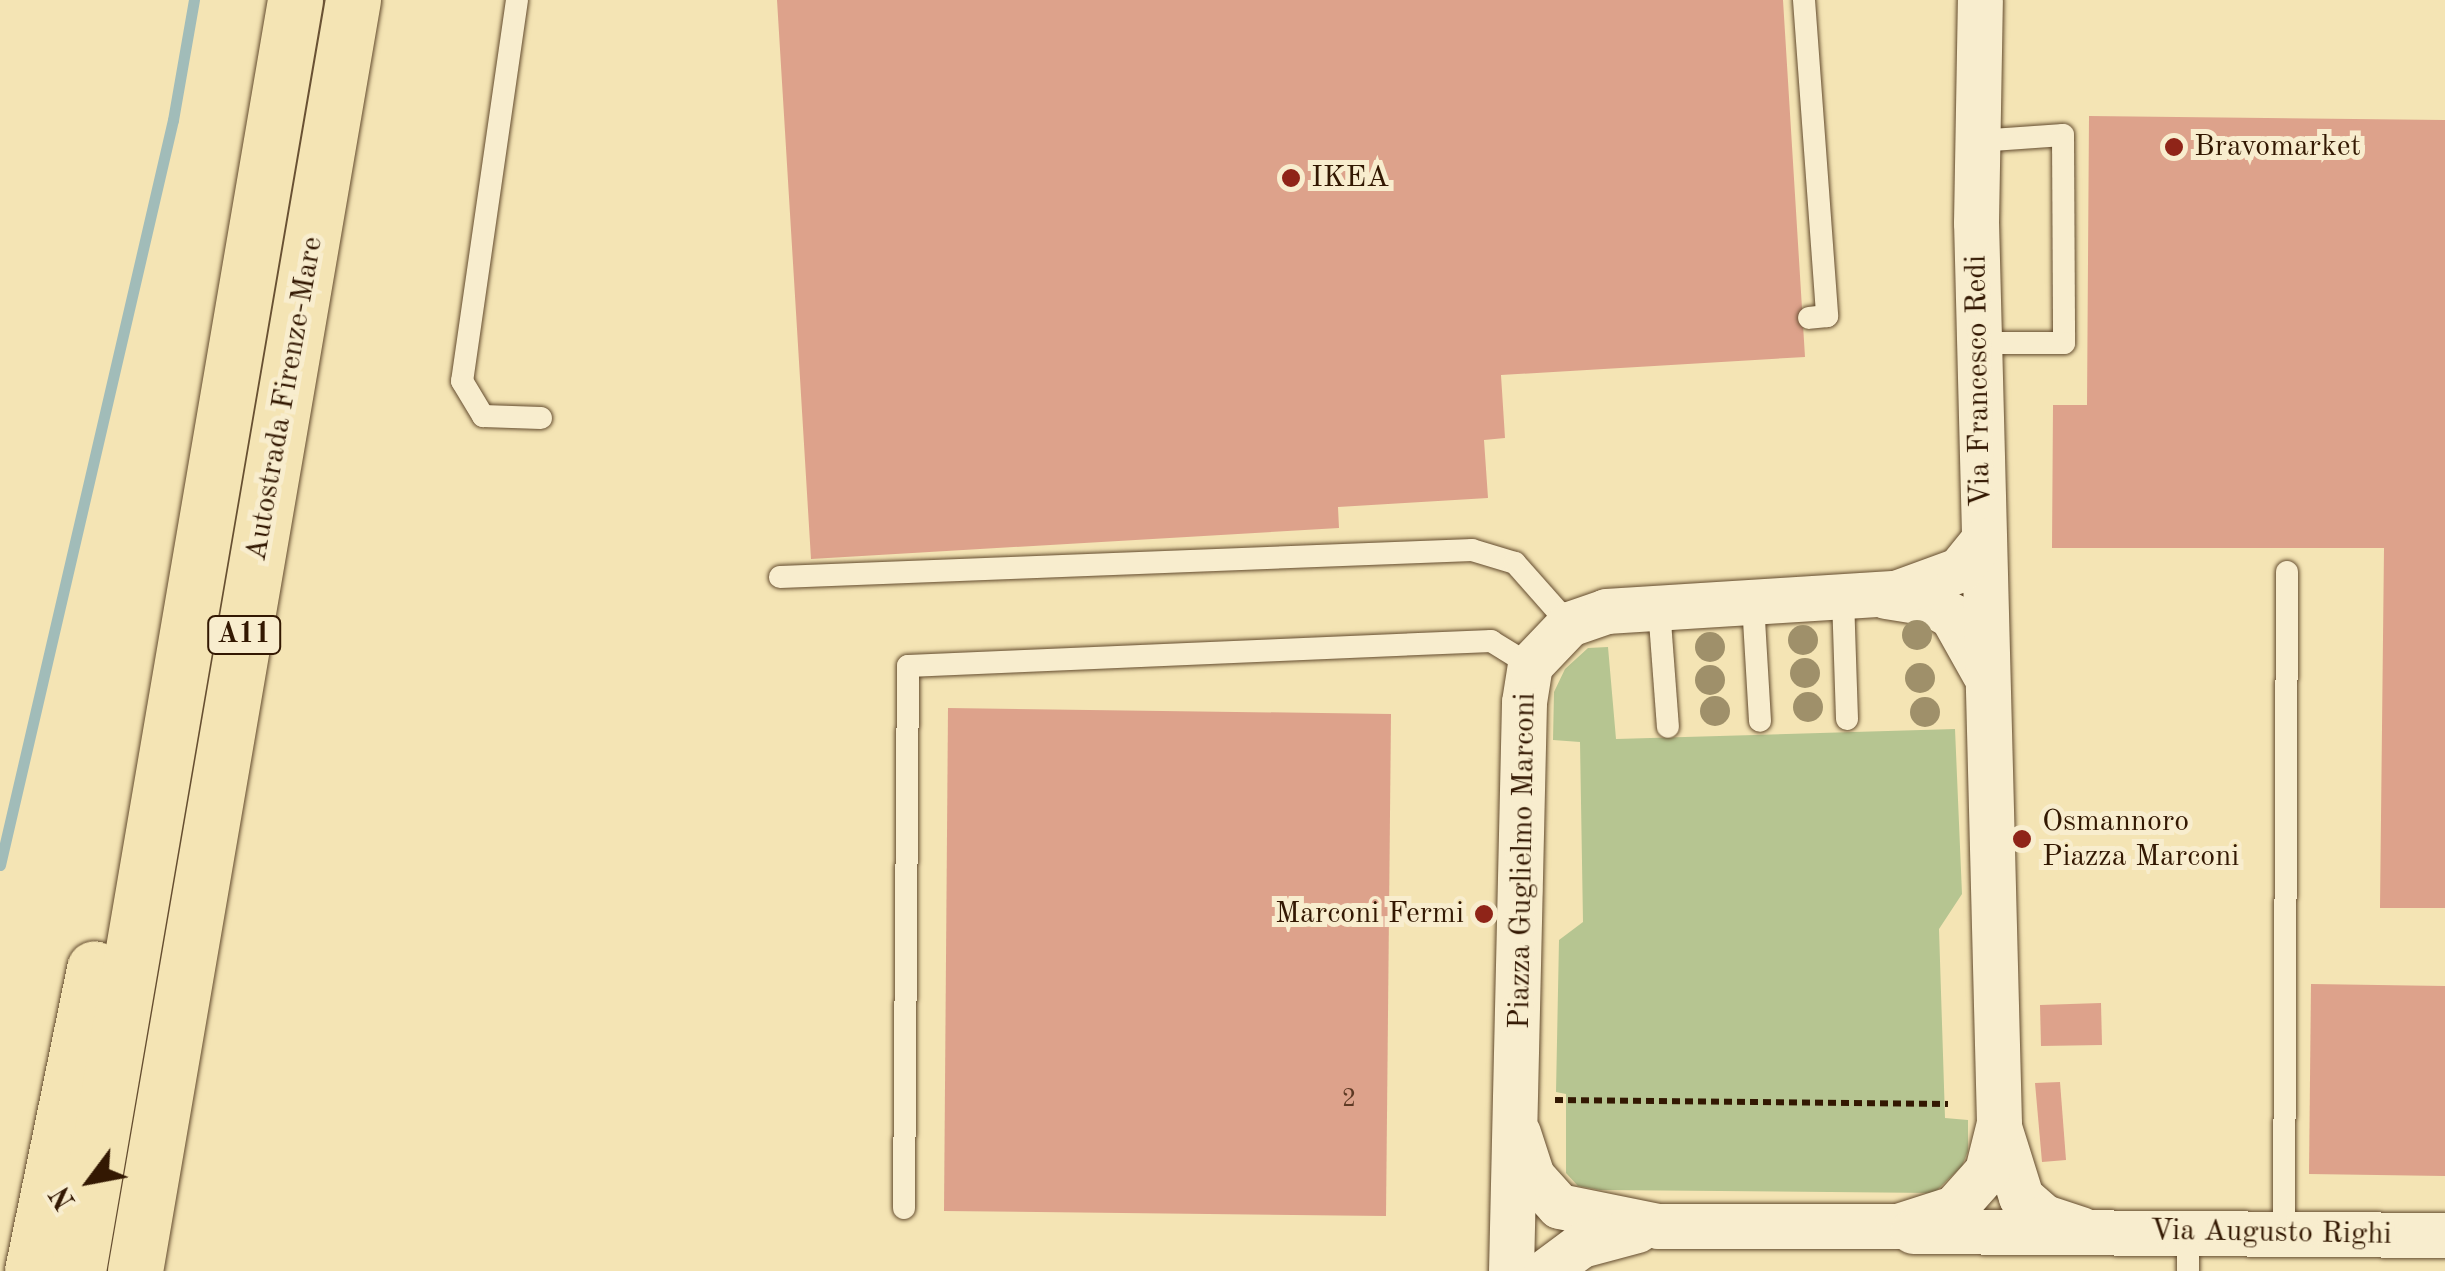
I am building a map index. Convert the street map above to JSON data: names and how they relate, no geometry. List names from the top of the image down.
{
  "streets": {
    "highway": ["Autostrada Firenze-Mare", "A11"],
    "street": ["Via Francesco Redi", "Piazza Guglielmo Marconi", "Via Augusto Righi"]
  },
  "crossings": [
    ["Via Francesco Redi", "Piazza Guglielmo Marconi"],
    ["Piazza Guglielmo Marconi", "Via Augusto Righi"]
  ],
  "places": [
    "Bravomarket",
    "IKEA",
    "Osmannoro Piazza Marconi",
    "Marconi Fermi"
  ],
  "house_numbers": ["2"],
  "north": "bottom left"
}
